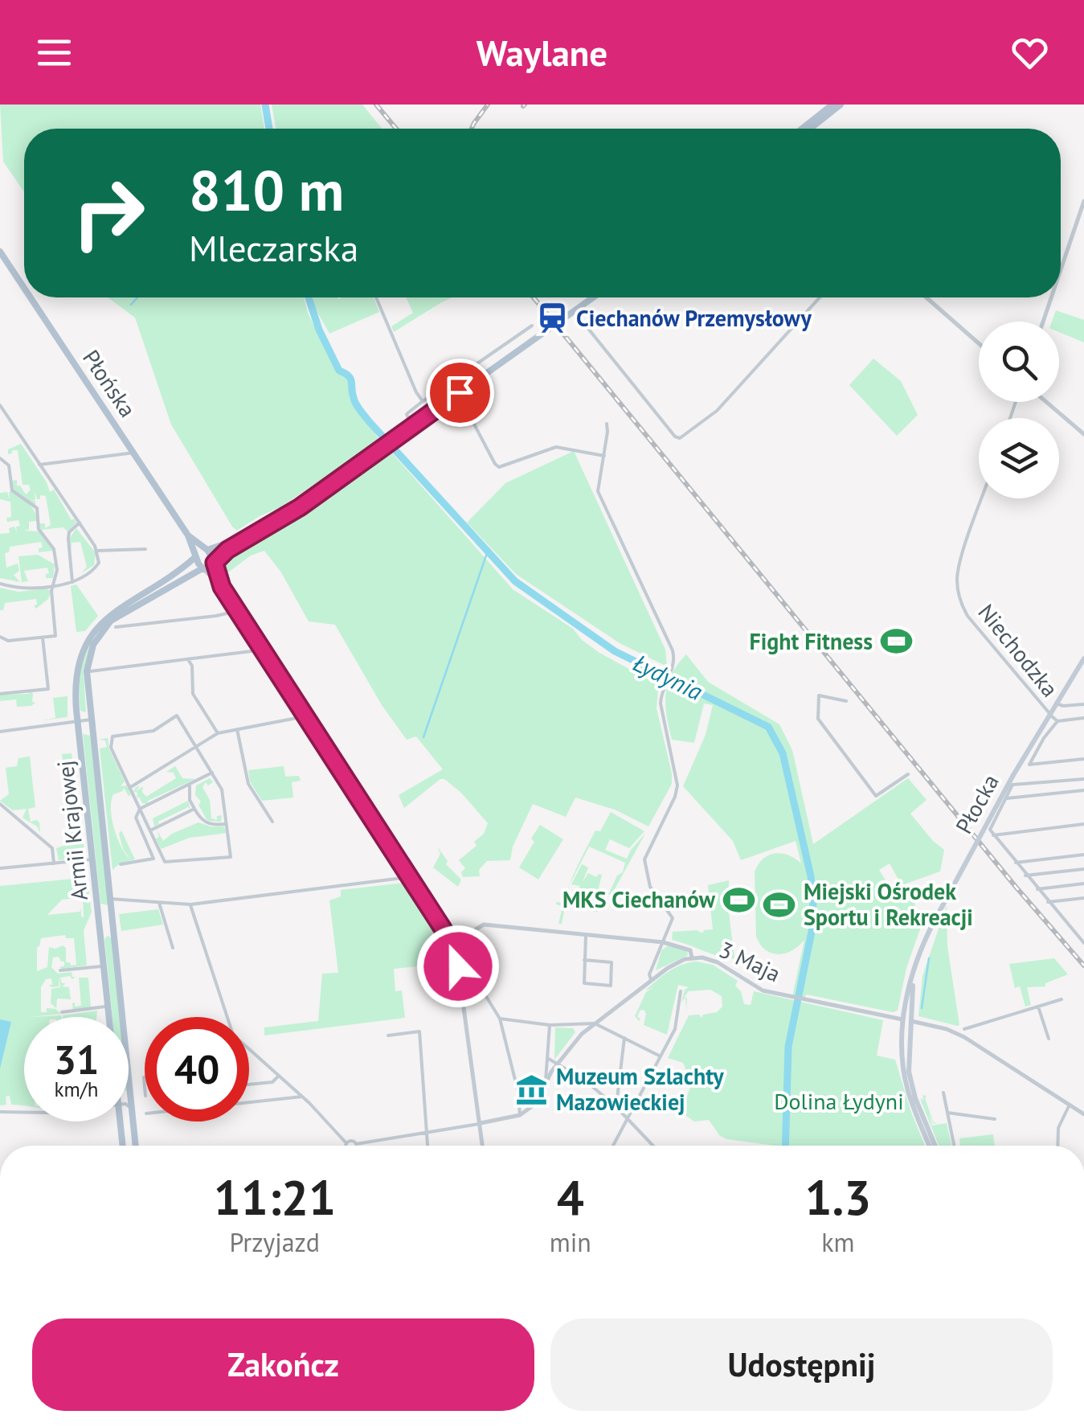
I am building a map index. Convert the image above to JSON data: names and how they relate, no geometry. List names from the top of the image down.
{
  "streets": {
    "main road": ["Płońska", "Płocka", "Armii Krajowej"],
    "street": ["Niechodzka", "3 Maja"]
  },
  "crossings": [
    ["Płońska", "Armii Krajowej"],
    ["Niechodzka", "Płocka"],
    ["Płocka", "3 Maja"]
  ],
  "water": ["Łydynia"],
  "parks": ["Dolina Łydyni"],
  "places": {
    "station": ["Ciechanów Przemysłowy"],
    "sports": ["Fight Fitness", "MKS Ciechanów", "Miejski Ośrodek Sportu i Rekreacji"],
    "museum": ["Muzeum Szlachty Mazowieckiej"]
  },
  "page": {
    "header": "Waylane",
    "turn": ["810 m", "Mleczarska"],
    "speed": "31 km/h",
    "limit": "40",
    "eta": [
      "11:21",
      "Przyjazd",
      "4",
      "min",
      "1.3",
      "km"
    ],
    "buttons": ["Zakończ", "Udostępnij"]
  }
}
